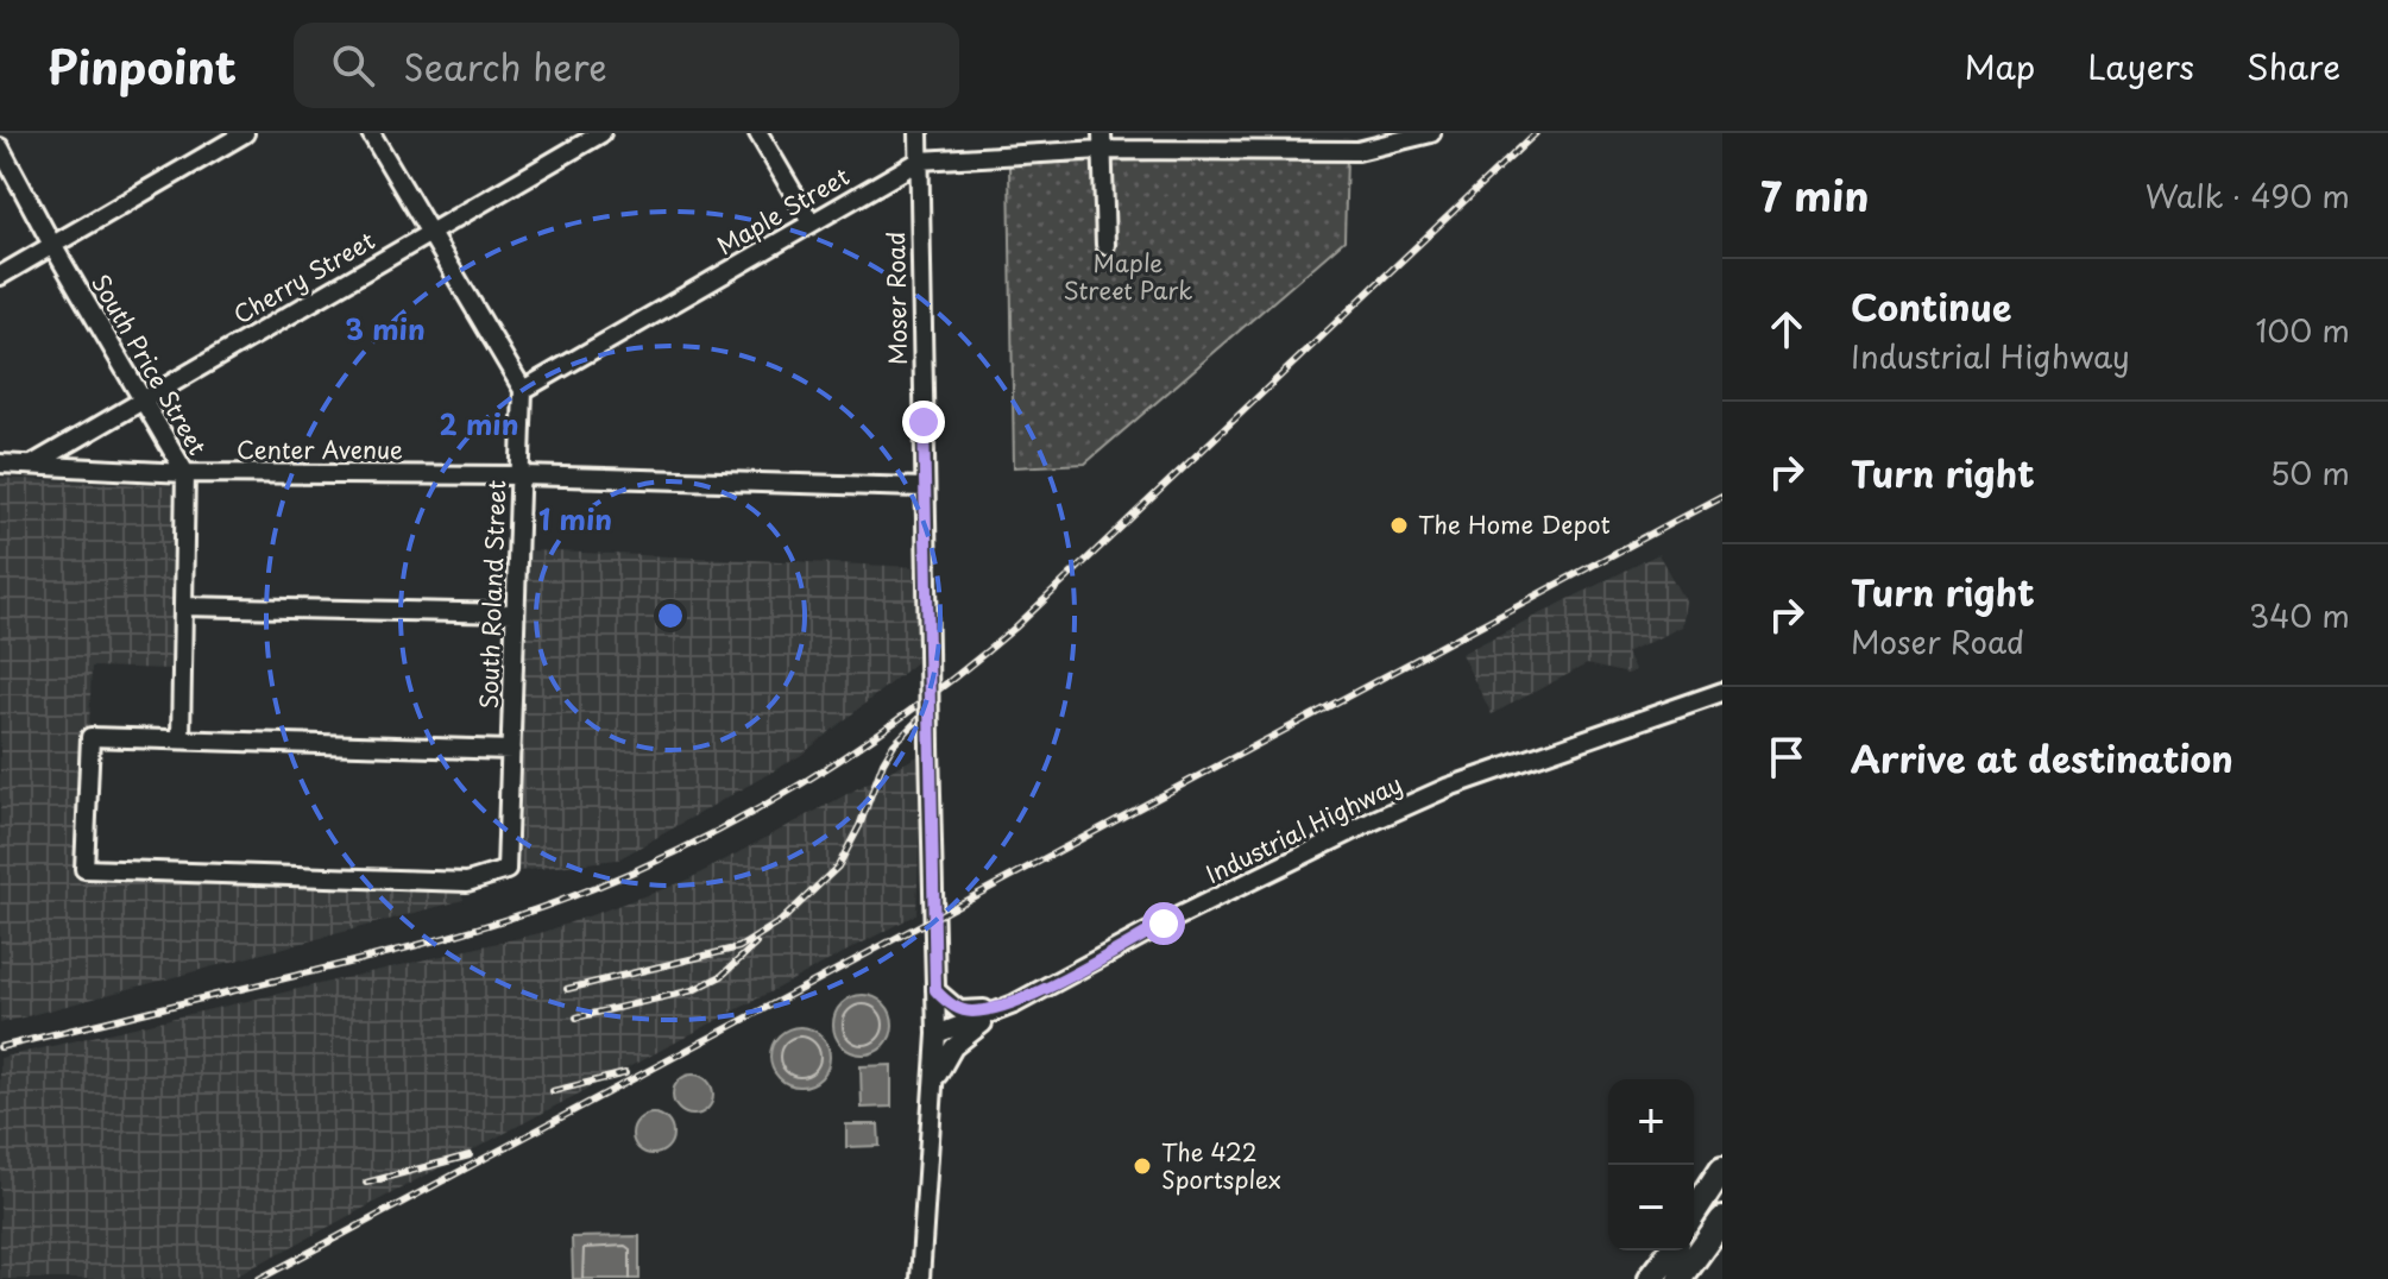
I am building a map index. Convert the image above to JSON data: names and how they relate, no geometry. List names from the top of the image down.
{
  "streets": {
    "street": [
      "Maple Street",
      "Cherry Street",
      "Moser Road",
      "South Price Street",
      "Center Avenue",
      "South Roland Street",
      "Industrial Highway"
    ]
  },
  "crossings": [
    ["Maple Street", "Moser Road"],
    ["Maple Street", "South Roland Street"],
    ["Cherry Street", "South Price Street"],
    ["Cherry Street", "Center Avenue"],
    ["Moser Road", "Center Avenue"],
    ["Moser Road", "Industrial Highway"],
    ["South Price Street", "Center Avenue"],
    ["South Price Street", "South Roland Street"],
    ["Center Avenue", "South Roland Street"]
  ],
  "parks": ["Maple Street Park"],
  "places": ["The Home Depot", "The 422 Sportsplex"],
  "page": {
    "header": "Pinpoint",
    "search": "Search here",
    "nav": ["Map", "Layers", "Share"],
    "heading": ["7 min", "Walk · 490 m"],
    "list": [
      ["Continue", "Industrial Highway", "100 m"],
      ["Turn right", "50 m"],
      ["Turn right", "Moser Road", "340 m"],
      "Arrive at destination"
    ],
    "map_buttons": ["+", "−"]
  },
  "rings": ["3 min", "2 min", "1 min"]
}
